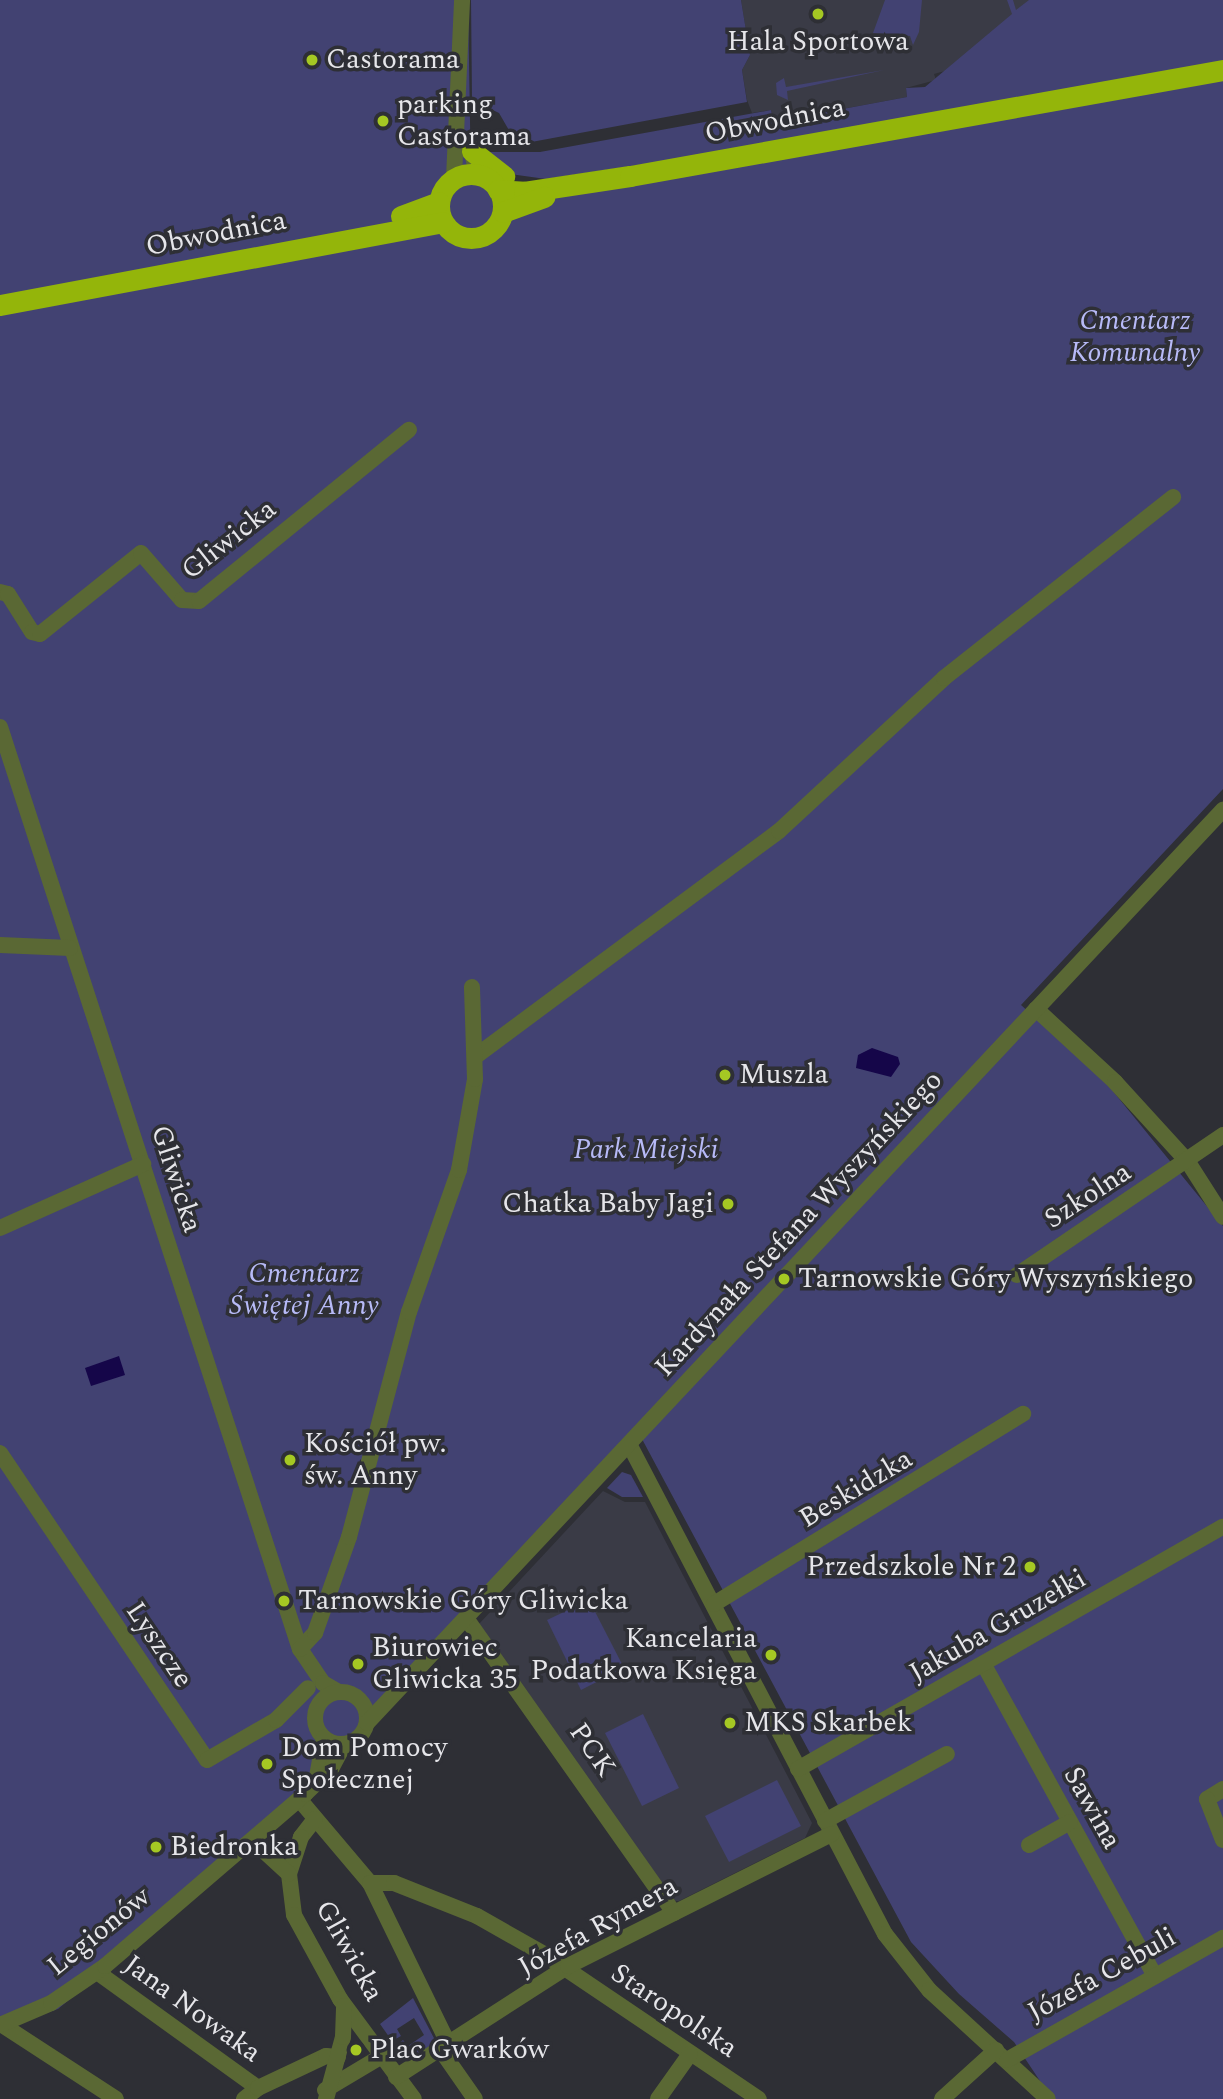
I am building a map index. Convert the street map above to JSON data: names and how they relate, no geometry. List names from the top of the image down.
{
  "streets": {
    "highway": ["Obwodnica"],
    "street": [
      "Gliwicka",
      "Szkolna",
      "Kardynała Stefana Wyszyńskiego",
      "Beskidzka",
      "Jakuba Gruzełki",
      "Lyszcze",
      "PCK",
      "Sawina",
      "Józefa Rymera",
      "Legionów",
      "Józefa Cebuli",
      "Jana Nowaka",
      "Staropolska"
    ]
  },
  "crossings": [
    ["Gliwicka", "Kardynała Stefana Wyszyńskiego"],
    ["Gliwicka", "Lyszcze"],
    ["Gliwicka", "Józefa Rymera"],
    ["Gliwicka", "Legionów"],
    ["Kardynała Stefana Wyszyńskiego", "PCK"],
    ["Kardynała Stefana Wyszyńskiego", "Legionów"],
    ["Jakuba Gruzełki", "Sawina"],
    ["PCK", "Józefa Rymera"],
    ["Sawina", "Józefa Cebuli"],
    ["Józefa Rymera", "Staropolska"],
    ["Legionów", "Jana Nowaka"]
  ],
  "parks": ["Cmentarz Komunalny", "Park Miejski", "Cmentarz Świętej Anny"],
  "places": [
    "Hala Sportowa",
    "Castorama",
    "parking Castorama",
    "Muszla",
    "Chatka Baby Jagi",
    "Tarnowskie Góry Wyszyńskiego",
    "Kościół pw. św. Anny",
    "Przedszkole Nr 2",
    "Tarnowskie Góry Gliwicka",
    "Kancelaria Podatkowa Księga",
    "Biurowiec Gliwicka 35",
    "MKS Skarbek",
    "Dom Pomocy Społecznej",
    "Biedronka",
    "Plac Gwarków"
  ]
}
